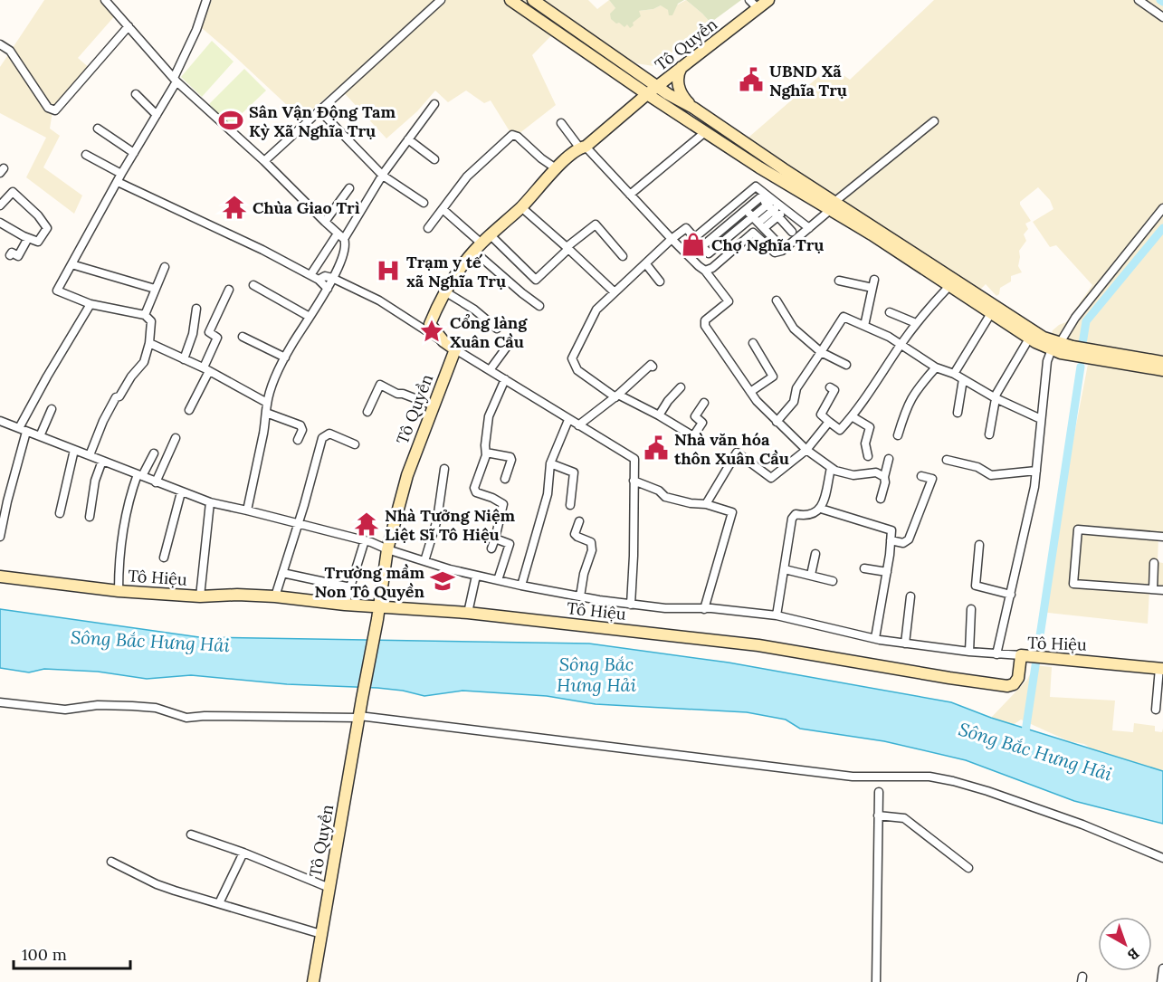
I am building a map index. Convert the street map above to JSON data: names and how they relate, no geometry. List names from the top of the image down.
{
  "streets": {
    "main road": ["Tô Quyền", "Tô Hiệu"]
  },
  "crossings": [
    ["Tô Quyền", "Tô Hiệu"]
  ],
  "water": ["Sông Bắc Hưng Hải"],
  "places": {
    "public building": ["UBND Xã Nghĩa Trụ", "Nhà văn hóa thôn Xuân Cầu"],
    "sports": ["Sân Vận Động Tam Kỳ Xã Nghĩa Trụ"],
    "temple": ["Chùa Giao Trì", "Nhà Tưởng Niệm Liệt Sĩ Tô Hiệu"],
    "shop": ["Chợ Nghĩa Trụ"],
    "hospital": ["Trạm y tế xã Nghĩa Trụ"],
    "place": ["Cổng làng Xuân Cầu"],
    "school or university": ["Trường mầm Non Tô Quyền"]
  },
  "scale_bar": "100 m",
  "north": "bottom right"
}
